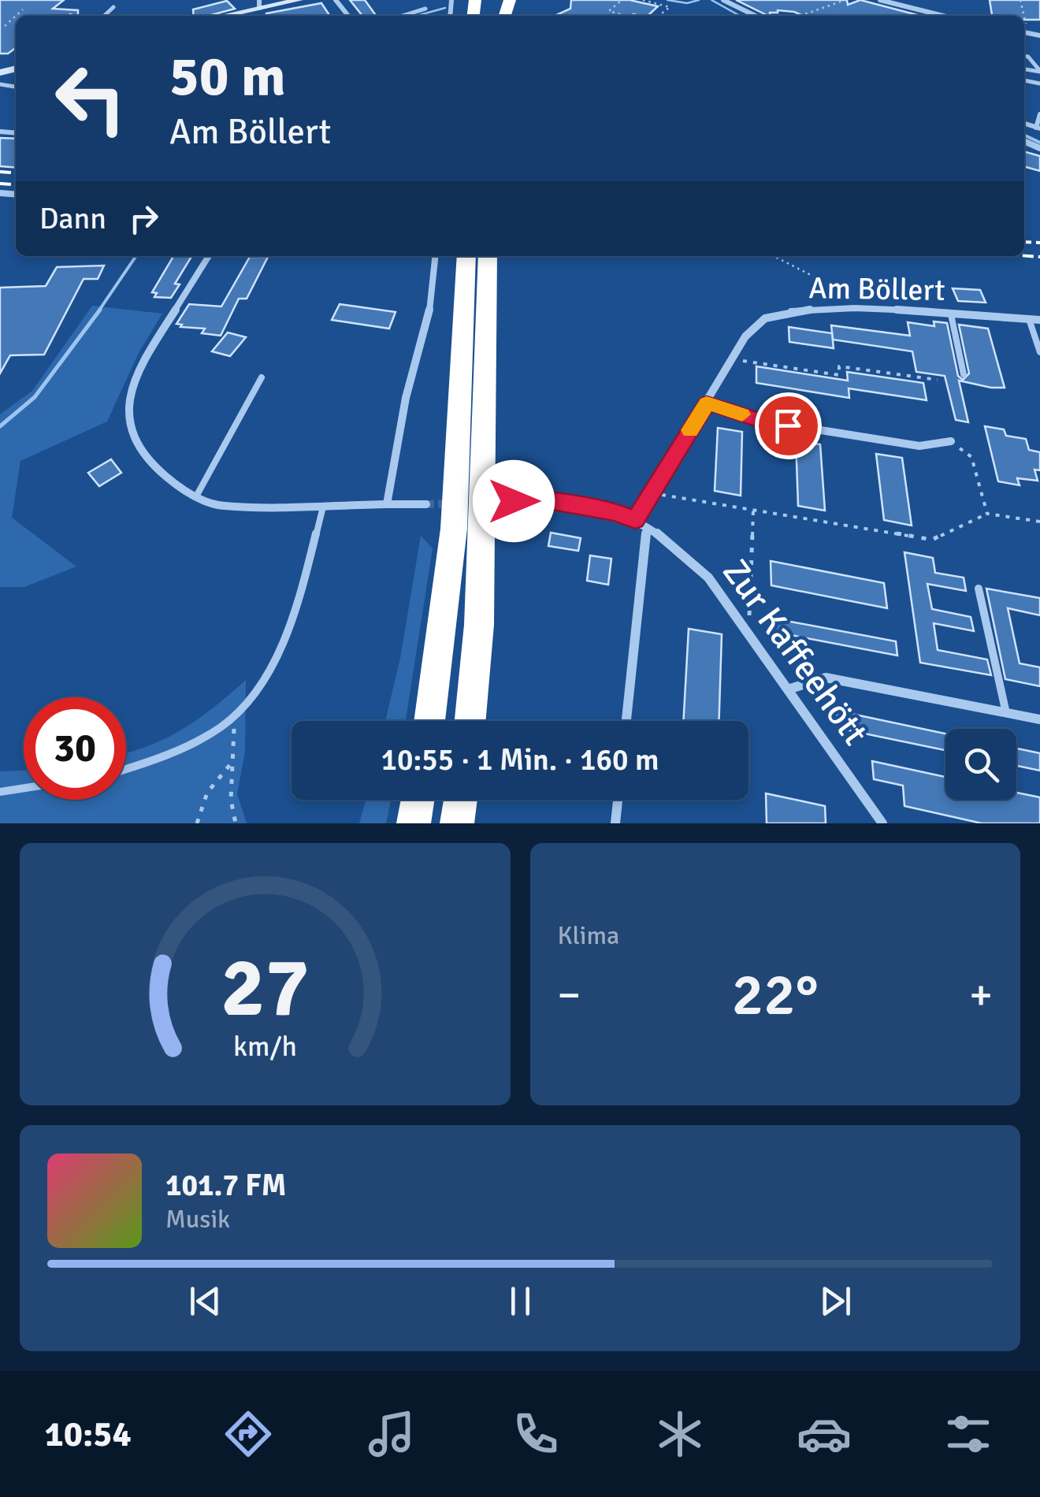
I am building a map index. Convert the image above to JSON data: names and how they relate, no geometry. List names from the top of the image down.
{
  "streets": {
    "street": ["Am Böllert", "Zur Kaffeehött"]
  },
  "crossings": [
    ["Am Böllert", "Zur Kaffeehött"]
  ],
  "page": {
    "turn": ["50 m", "Am Böllert"],
    "then": "Dann",
    "limit": "30",
    "trip": "10:55 · 1 Min. · 160 m",
    "tile": "Klima",
    "heat": ["−", "22°", "+"],
    "song": ["101.7 FM", "Musik"],
    "tabs": "10:54",
    "gauge": ["27", "km/h"]
  }
}
